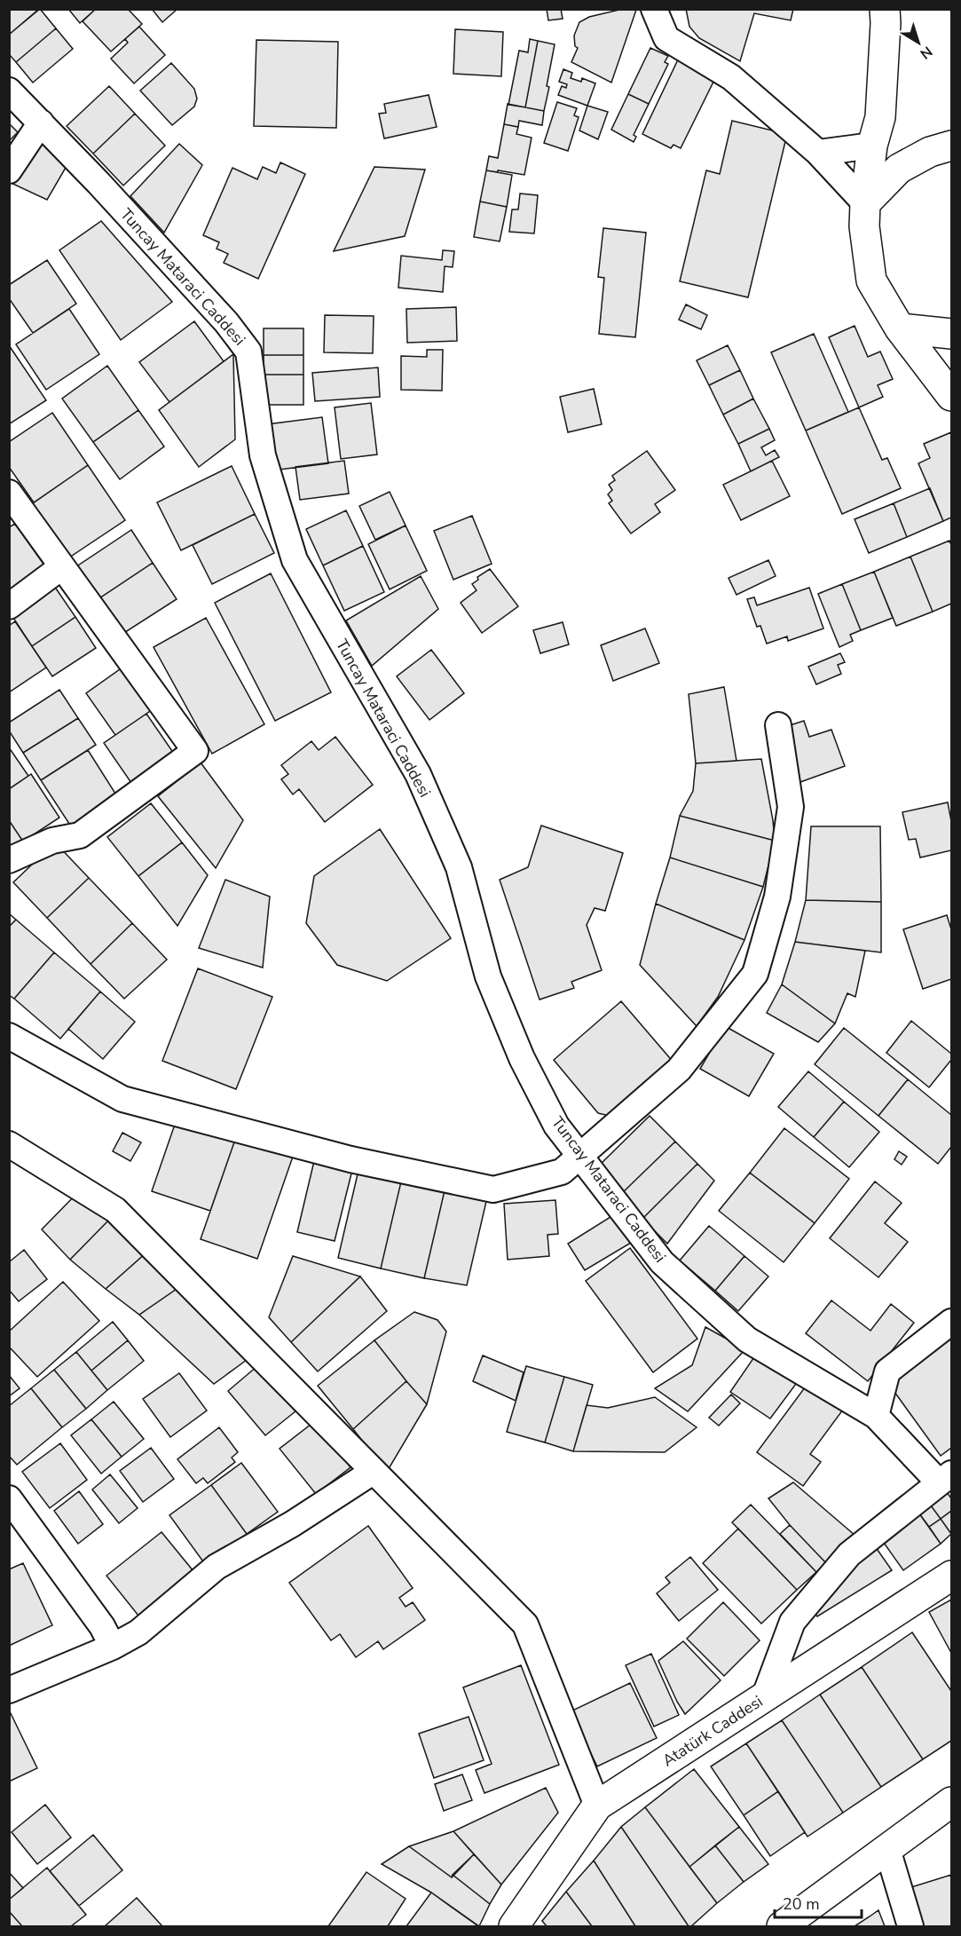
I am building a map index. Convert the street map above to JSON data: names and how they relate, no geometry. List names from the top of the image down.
{
  "streets": {
    "street": ["Tuncay Mataraci Caddesi", "Atatürk Caddesi"]
  },
  "scale_bar": "20 m",
  "north": "bottom right"
}
